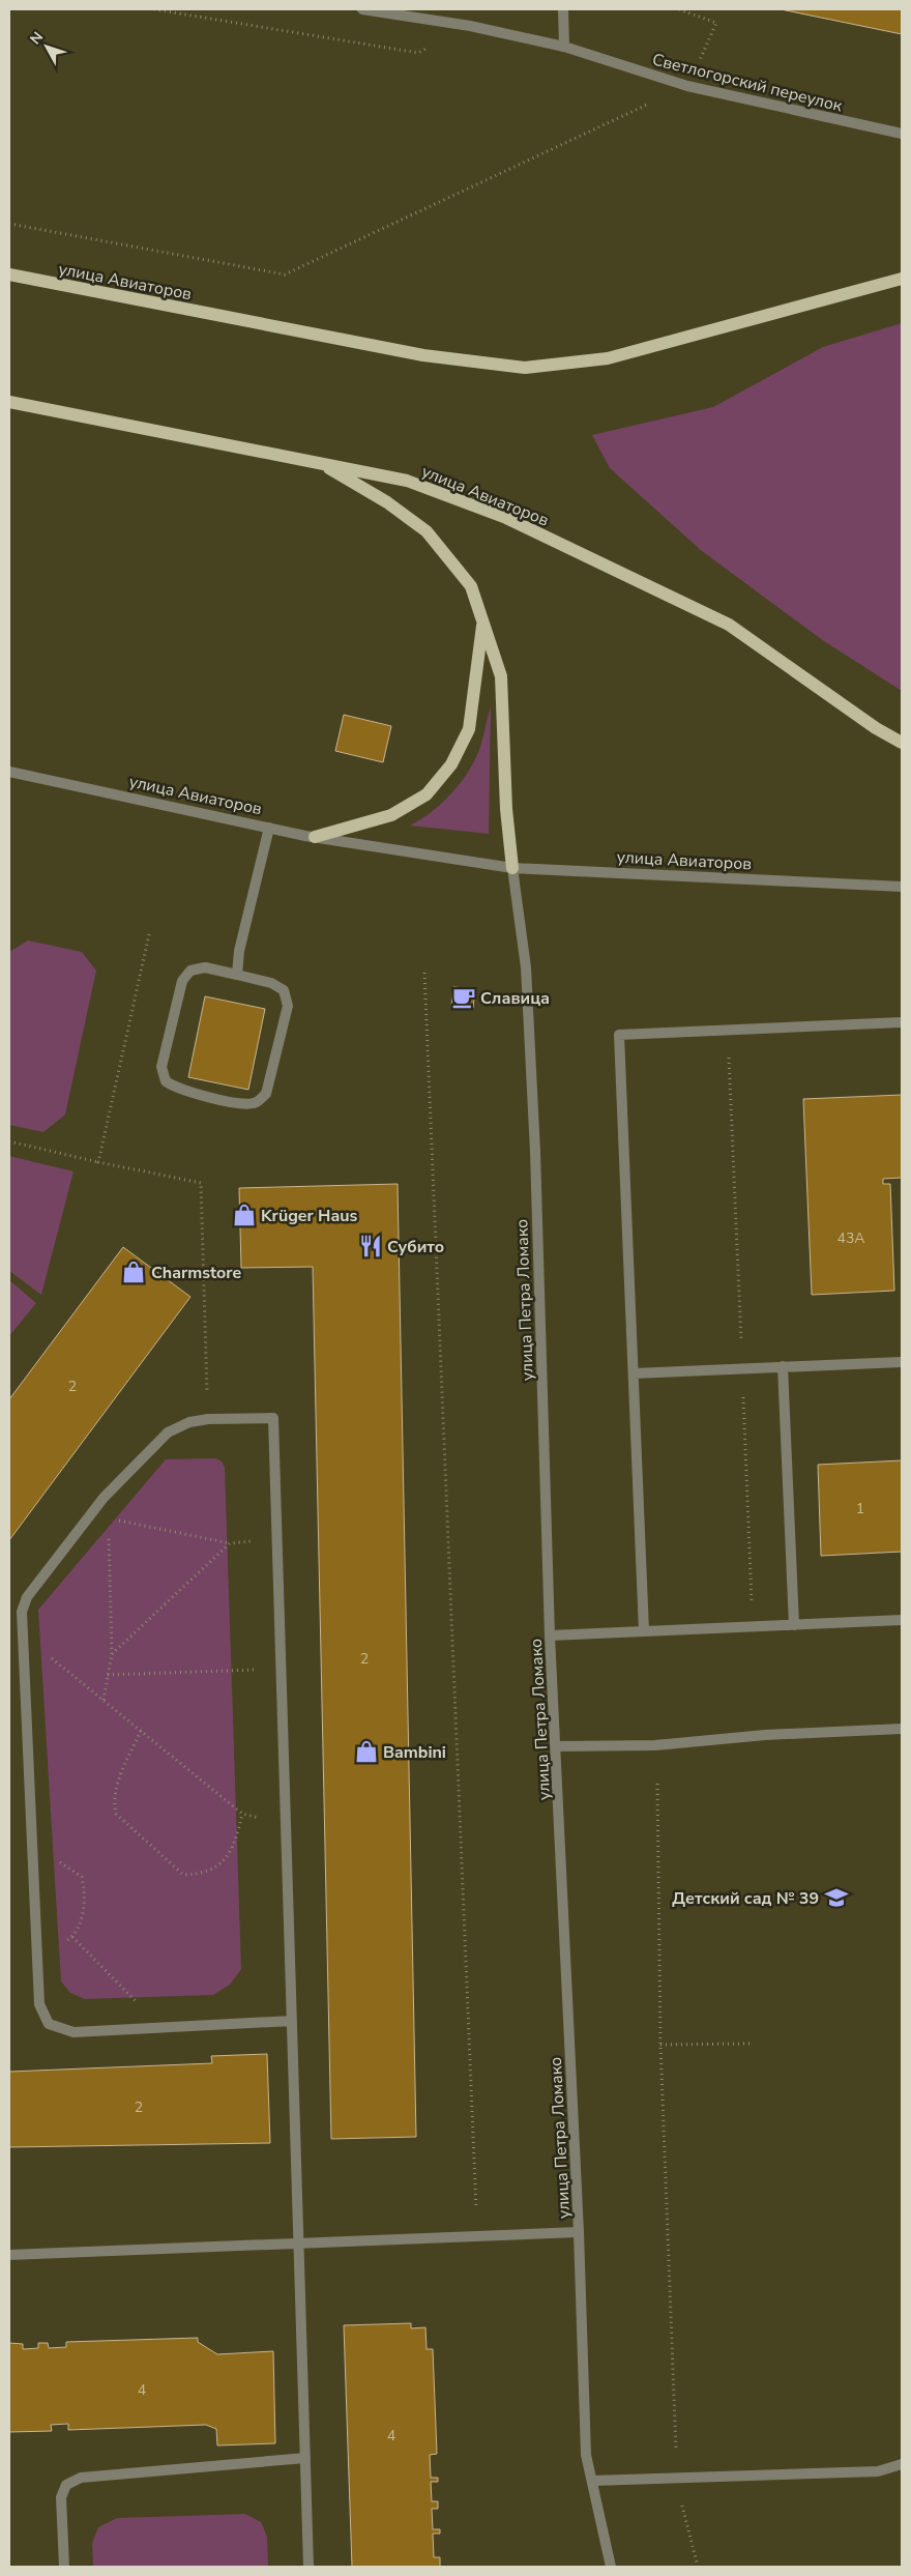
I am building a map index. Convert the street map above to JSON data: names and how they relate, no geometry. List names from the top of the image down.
{
  "streets": {
    "main road": ["улица Авиаторов"],
    "street": ["Светлогорский переулок", "улица Петра Ломако"]
  },
  "crossings": [
    ["улица Авиаторов", "улица Петра Ломако"]
  ],
  "places": {
    "cafe": ["Славица"],
    "shop": ["Krüger Haus", "Charmstore", "Bambini"],
    "restaurant": ["Субито"],
    "school or university": ["Детский сад № 39"]
  },
  "house_numbers": [
    "43А",
    "2",
    "1",
    "2",
    "2",
    "4",
    "4"
  ],
  "north": "top left"
}
